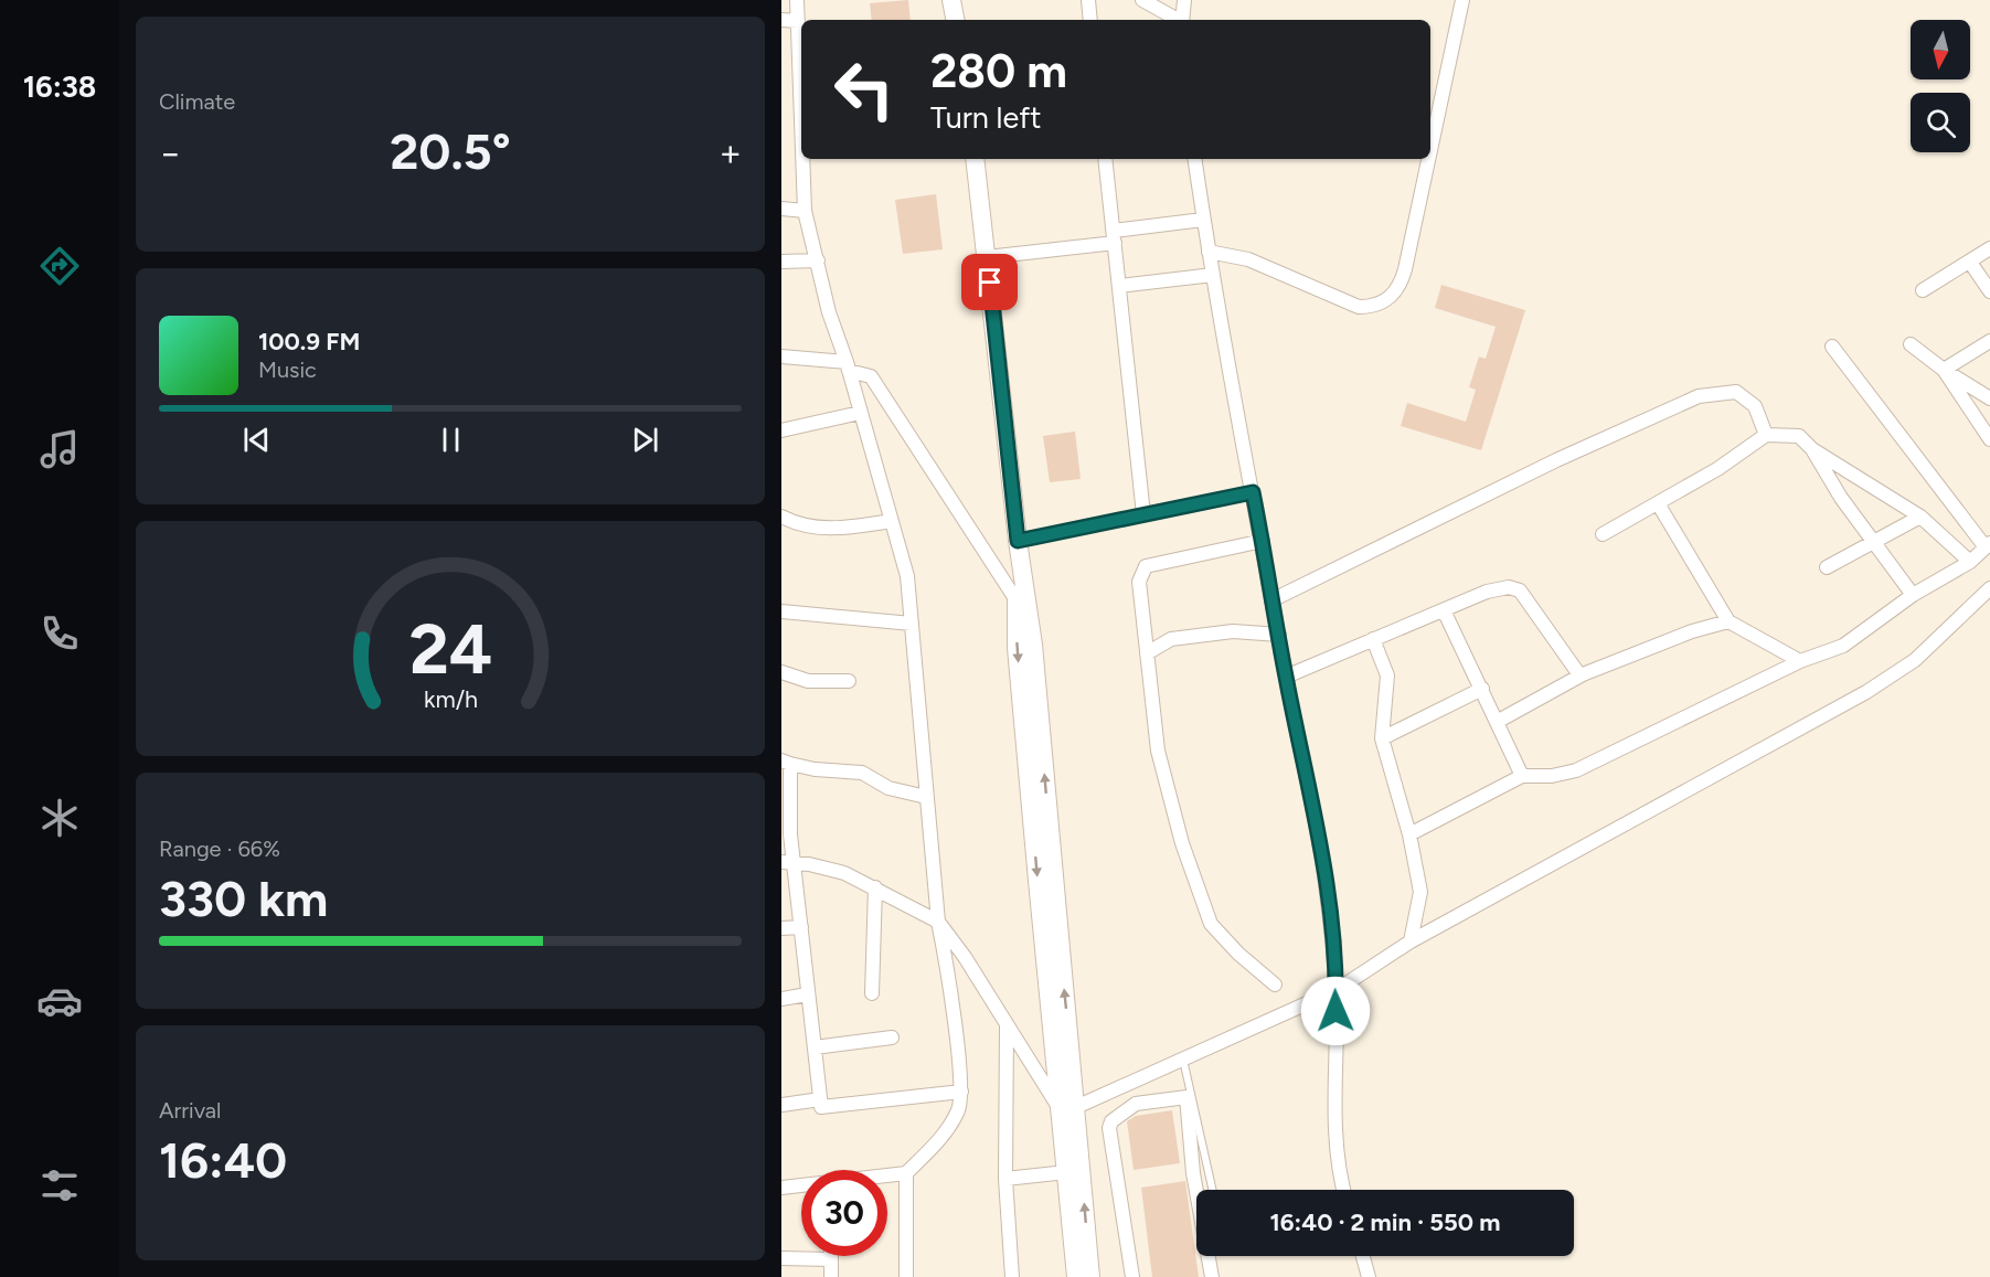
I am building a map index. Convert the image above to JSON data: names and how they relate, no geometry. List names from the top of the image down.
{
  "north": "bottom",
  "page": {
    "tabs": "16:38",
    "tile": [
      "Climate",
      ["Range · 66%", "330 km"],
      ["Arrival", "16:40"]
    ],
    "turn": ["280 m", "Turn left"],
    "heat": ["−", "20.5°", "+"],
    "song": ["100.9 FM", "Music"],
    "limit": "30",
    "trip": "16:40 · 2 min · 550 m",
    "gauge": ["24", "km/h"]
  }
}
